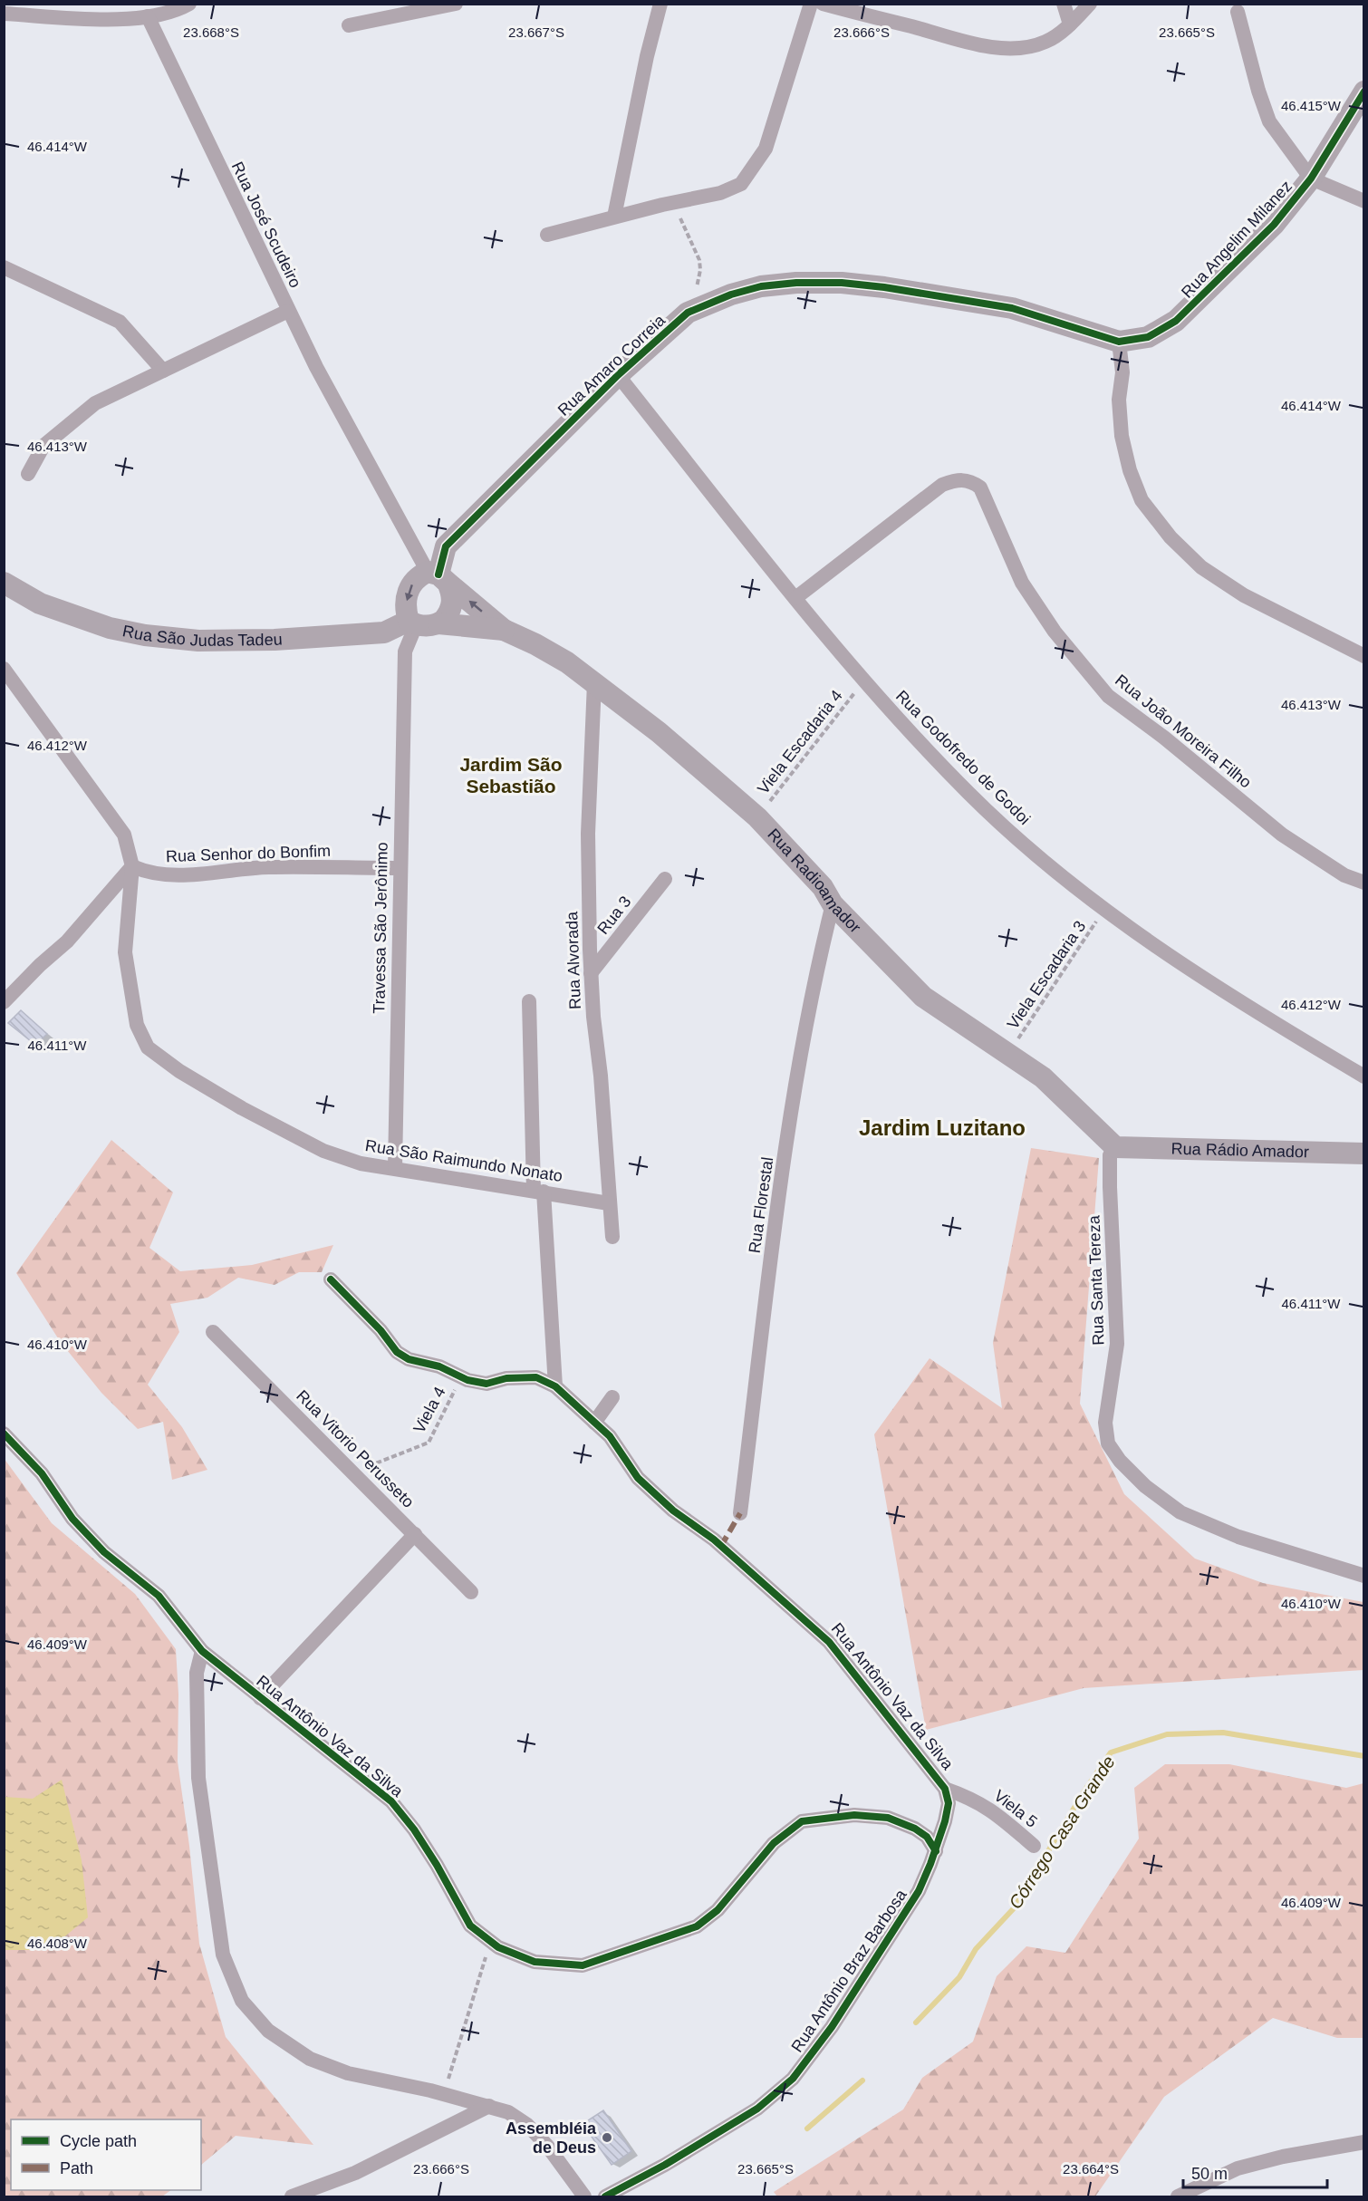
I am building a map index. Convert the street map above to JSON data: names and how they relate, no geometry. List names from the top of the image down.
{
  "streets": {
    "street": [
      "Rua José Scudeiro",
      "Rua Angelim Milanez",
      "Rua Amaro Correia",
      "Rua São Judas Tadeu",
      "Rua João Moreira Filho",
      "Rua Godofredo de Godoi",
      "Rua Senhor do Bonfim",
      "Rua Radioamador",
      "Rua 3",
      "Travessa São Jerônimo",
      "Rua Alvorada",
      "Rua Rádio Amador",
      "Rua São Raimundo Nonato",
      "Rua Florestal",
      "Rua Santa Tereza",
      "Rua Vitorio Perusseto",
      "Rua Antônio Vaz da Silva",
      "Viela 5",
      "Rua Antônio Braz Barbosa"
    ],
    "path": ["Viela Escadaria 4", "Viela Escadaria 3", "Viela 4"]
  },
  "crossings": [
    ["Rua José Scudeiro", "Rua Amaro Correia"],
    ["Rua José Scudeiro", "Rua São Judas Tadeu"],
    ["Rua José Scudeiro", "Rua Radioamador"],
    ["Rua José Scudeiro", "Travessa São Jerônimo"],
    ["Rua Angelim Milanez", "Rua Amaro Correia"],
    ["Rua Amaro Correia", "Rua São Judas Tadeu"],
    ["Rua Amaro Correia", "Rua Godofredo de Godoi"],
    ["Rua Amaro Correia", "Rua Radioamador"],
    ["Rua Amaro Correia", "Travessa São Jerônimo"],
    ["Rua São Judas Tadeu", "Rua Radioamador"],
    ["Rua São Judas Tadeu", "Travessa São Jerônimo"],
    ["Rua João Moreira Filho", "Rua Godofredo de Godoi"],
    ["Viela Escadaria 4", "Rua Godofredo de Godoi"],
    ["Viela Escadaria 4", "Rua Radioamador"],
    ["Rua Godofredo de Godoi", "Viela Escadaria 3"],
    ["Rua Senhor do Bonfim", "Travessa São Jerônimo"],
    ["Rua Senhor do Bonfim", "Rua São Raimundo Nonato"],
    ["Rua Radioamador", "Travessa São Jerônimo"],
    ["Rua Radioamador", "Rua Alvorada"],
    ["Rua Radioamador", "Viela Escadaria 3"],
    ["Rua Radioamador", "Rua Rádio Amador"],
    ["Rua Radioamador", "Rua Florestal"],
    ["Rua Radioamador", "Rua Santa Tereza"],
    ["Rua 3", "Rua Alvorada"],
    ["Travessa São Jerônimo", "Rua São Raimundo Nonato"],
    ["Rua Alvorada", "Rua São Raimundo Nonato"],
    ["Rua Rádio Amador", "Rua Santa Tereza"],
    ["Viela 4", "Rua Vitorio Perusseto"],
    ["Viela 4", "Rua Antônio Vaz da Silva"],
    ["Rua Antônio Vaz da Silva", "Viela 5"],
    ["Rua Antônio Vaz da Silva", "Rua Antônio Braz Barbosa"]
  ],
  "districts": ["Jardim São Sebastião", "Jardim Luzitano"],
  "water": ["Córrego Casa Grande"],
  "places": ["Assembléia de Deus"],
  "legend": ["Cycle path", "Path"],
  "scale_bar": "50 m",
  "coordinates": [
    "23.668°S",
    "23.667°S",
    "23.666°S",
    "23.665°S",
    "46.415°W",
    "46.414°W",
    "46.413°W",
    "46.412°W",
    "46.411°W",
    "46.410°W",
    "46.409°W",
    "46.408°W",
    "23.664°S"
  ]
}
